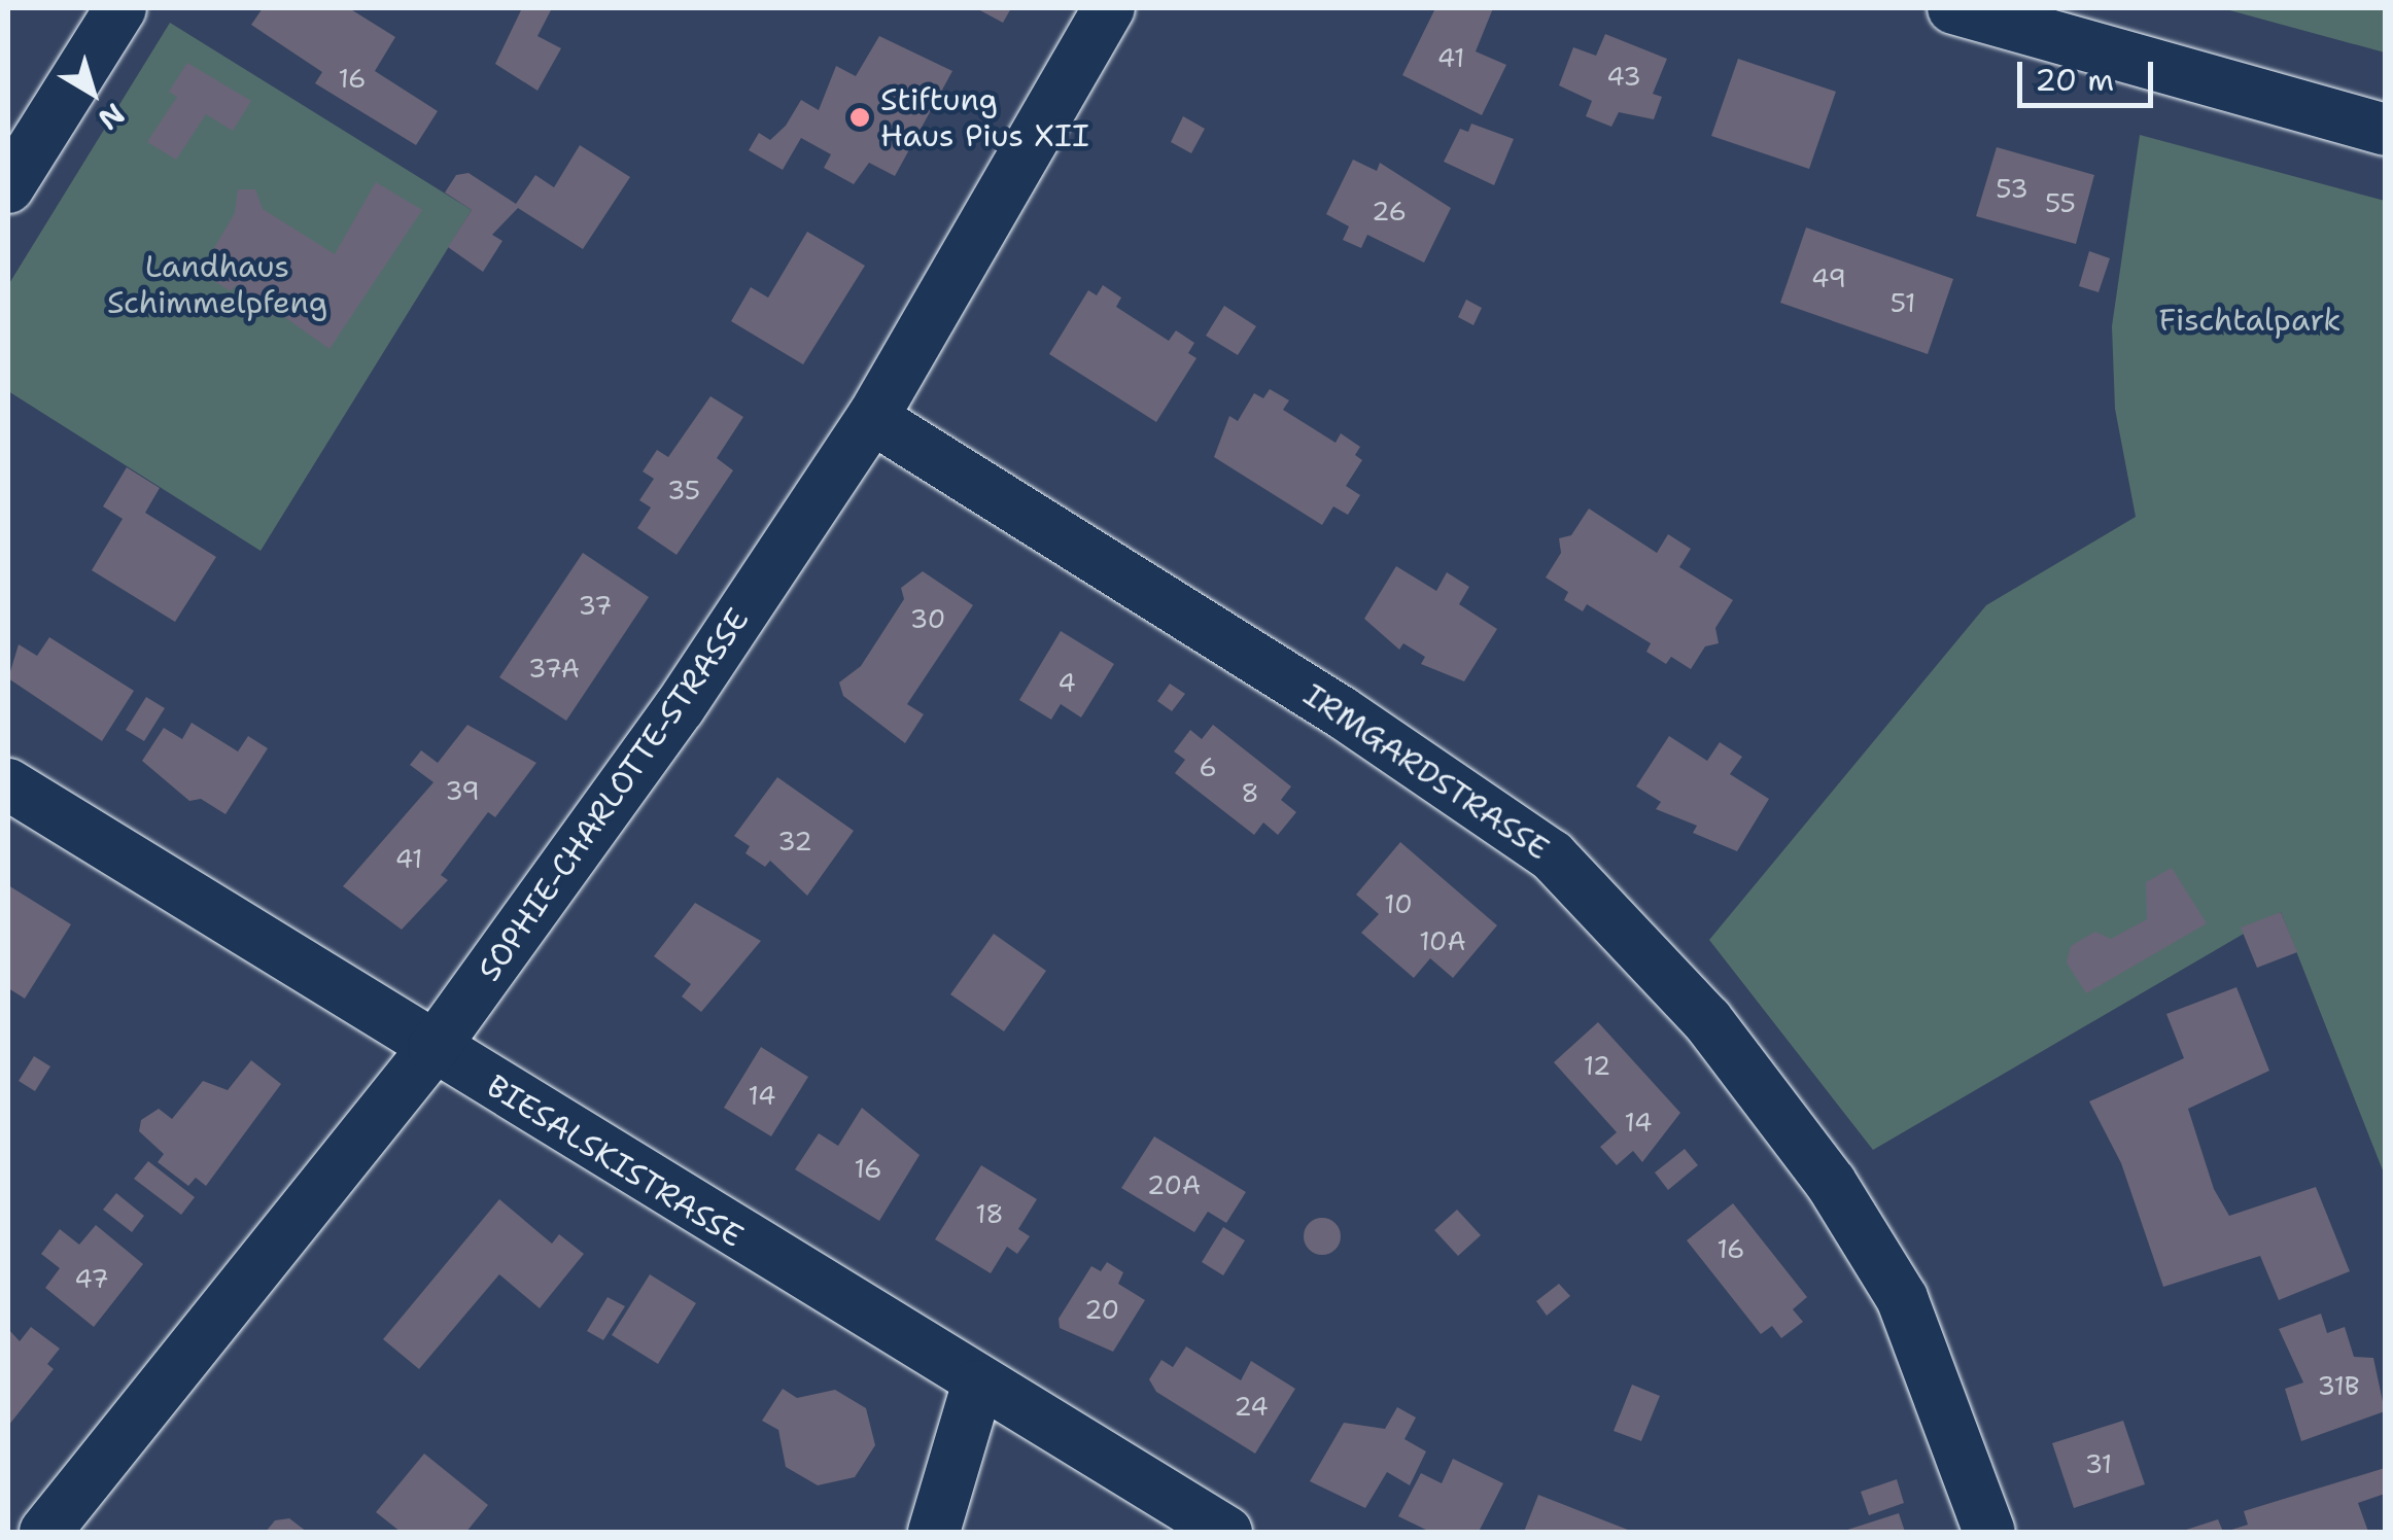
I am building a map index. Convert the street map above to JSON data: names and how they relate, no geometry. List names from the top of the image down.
{
  "streets": {
    "street": ["IRMGARDSTRASSE", "SOPHIE-CHARLOTTE-STRASSE", "BIESALSKISTRASSE"]
  },
  "crossings": [
    ["IRMGARDSTRASSE", "SOPHIE-CHARLOTTE-STRASSE"],
    ["SOPHIE-CHARLOTTE-STRASSE", "BIESALSKISTRASSE"]
  ],
  "parks": ["Landhaus Schimmelpfeng", "Fischtalpark"],
  "places": ["Stiftung Haus Pius XII"],
  "house_numbers": [
    "41",
    "43",
    "16",
    "53",
    "55",
    "26",
    "49",
    "51",
    "35",
    "37",
    "30",
    "37A",
    "4",
    "6",
    "39",
    "8",
    "32",
    "41",
    "10",
    "10A",
    "12",
    "14",
    "14",
    "16",
    "20A",
    "18",
    "16",
    "47",
    "20",
    "31B",
    "24",
    "31"
  ],
  "scale_bar": "20 m",
  "north": "bottom right"
}
